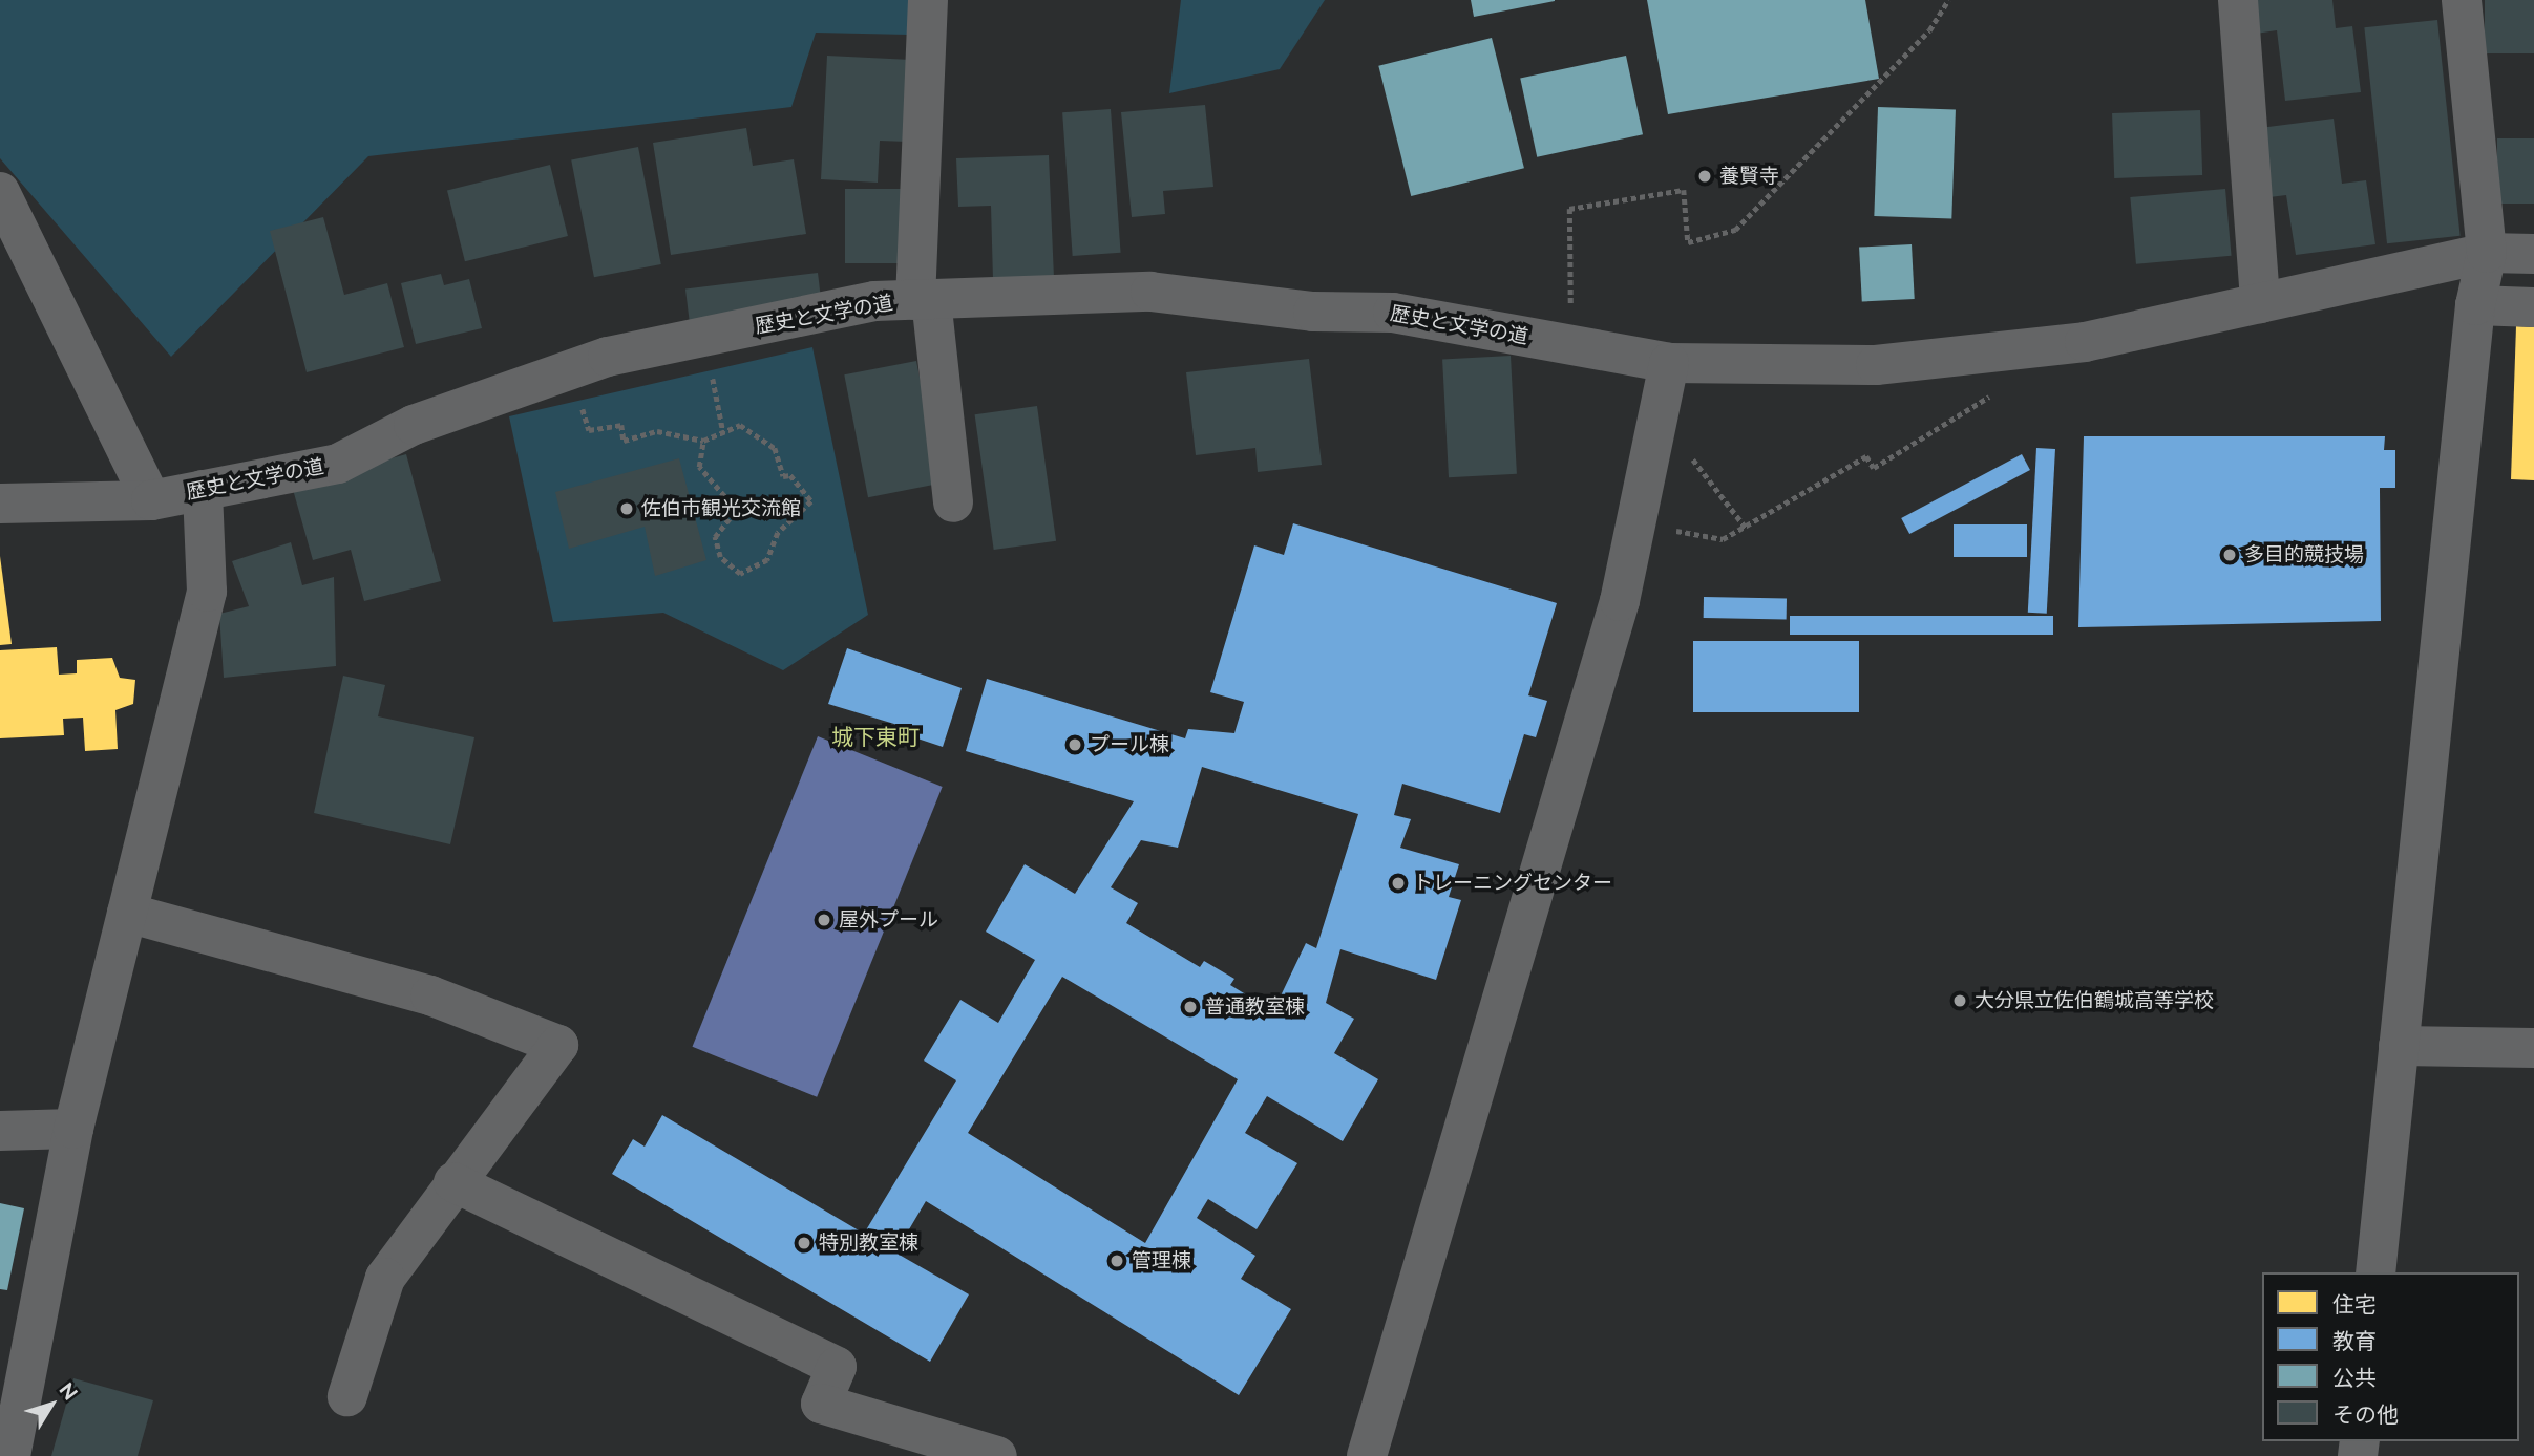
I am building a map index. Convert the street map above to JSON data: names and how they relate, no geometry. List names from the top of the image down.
{
  "streets": {
    "street": ["歴史と文学の道"]
  },
  "districts": ["城下東町"],
  "places": [
    "養賢寺",
    "佐伯市観光交流館",
    "多目的競技場",
    "プール棟",
    "トレーニングセンター",
    "屋外プール",
    "大分県立佐伯鶴城高等学校",
    "普通教室棟",
    "特別教室棟",
    "管理棟"
  ],
  "legend": [
    "住宅",
    "教育",
    "公共",
    "その他"
  ],
  "north": "top right"
}
